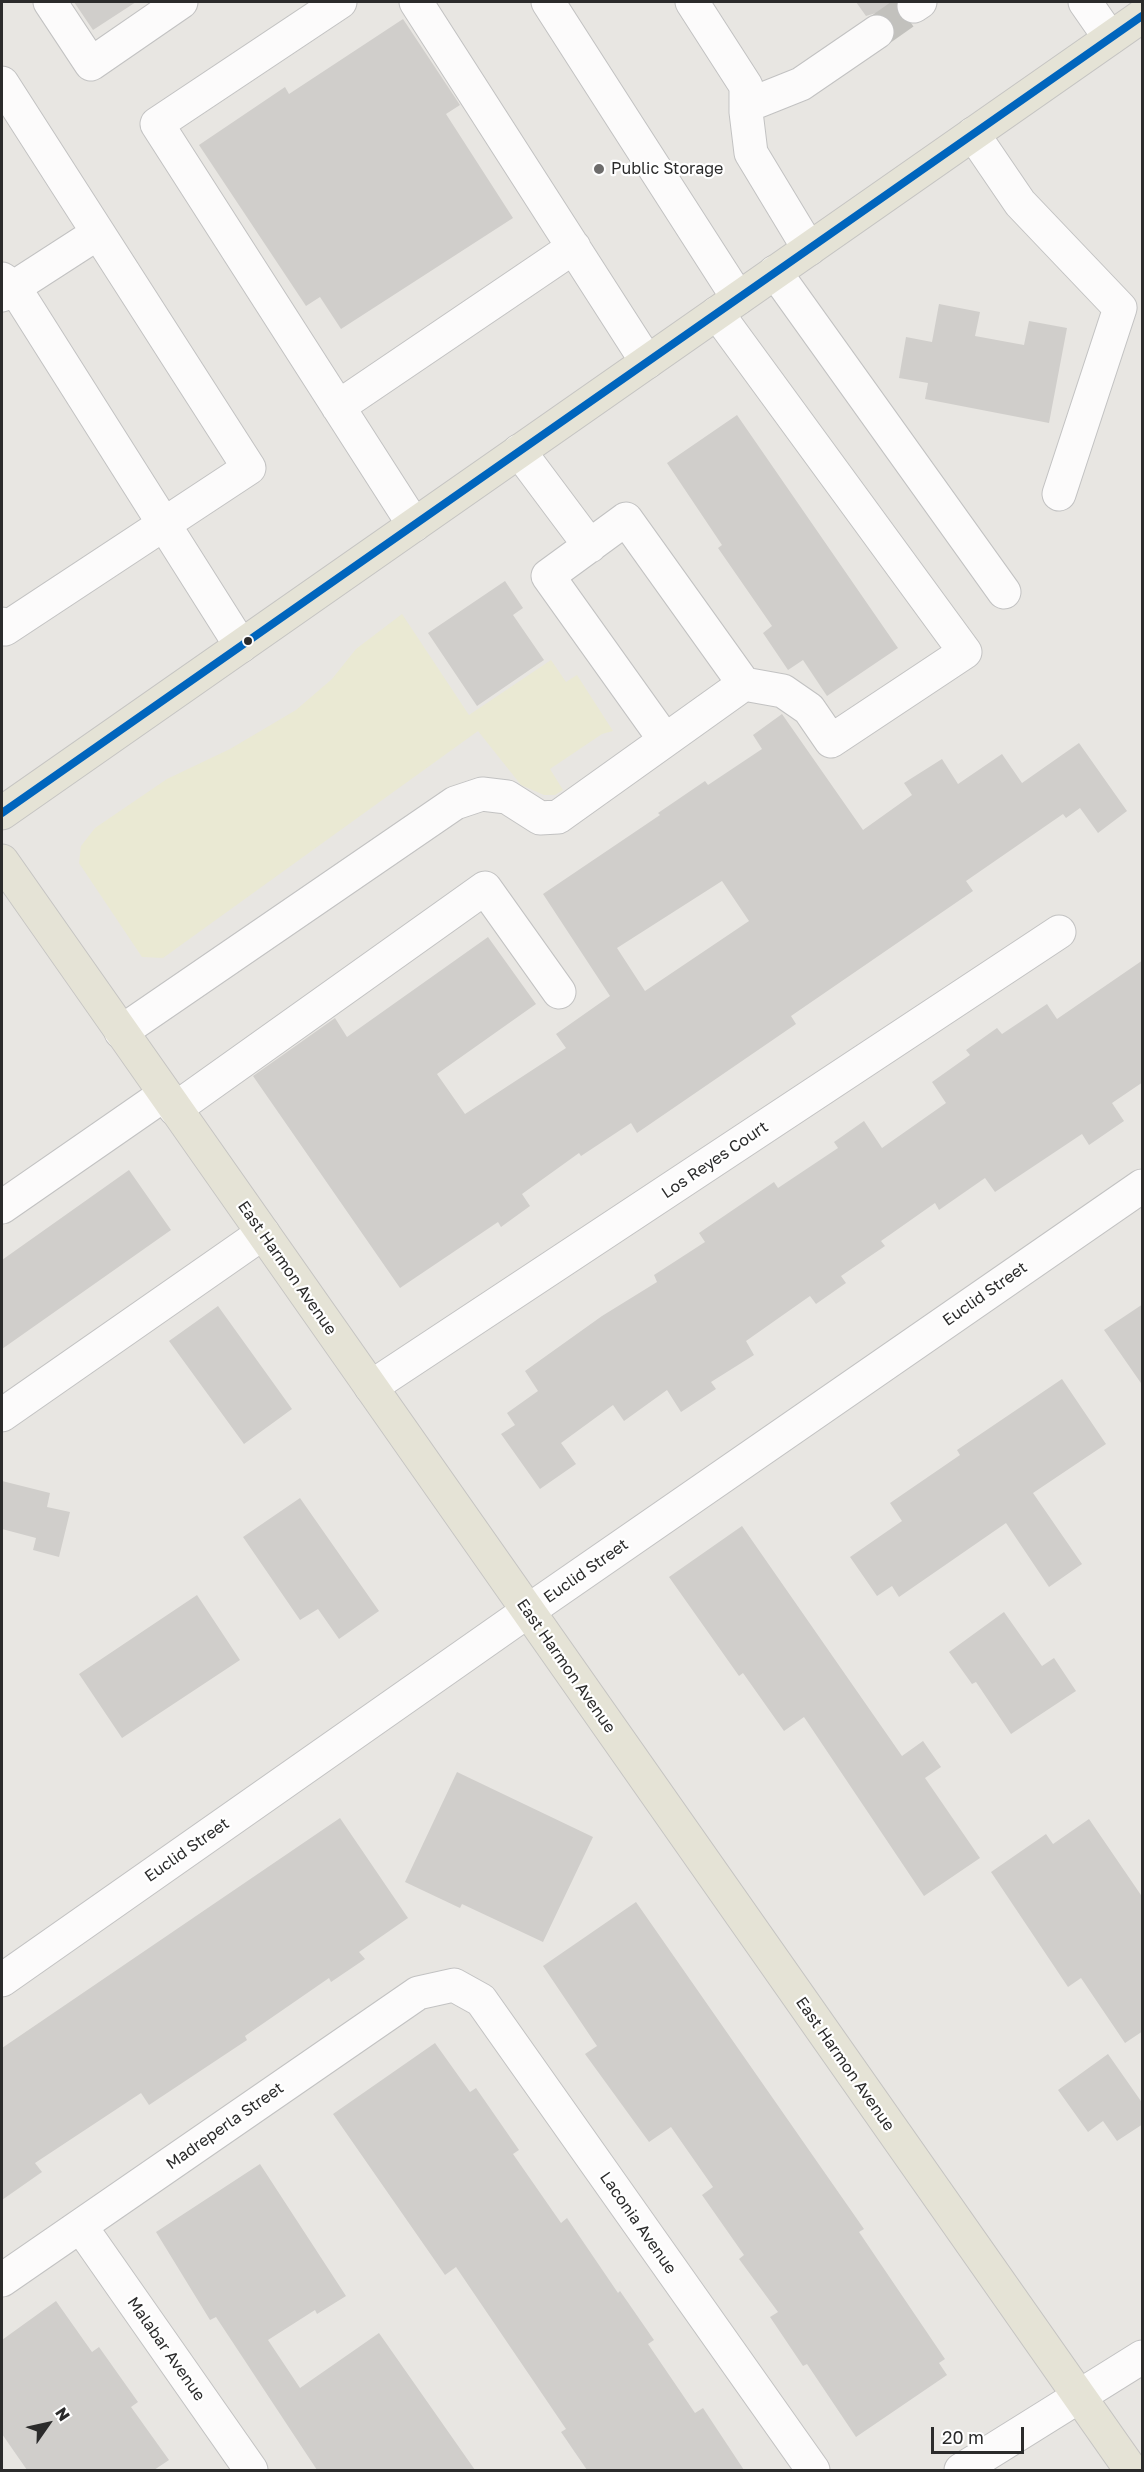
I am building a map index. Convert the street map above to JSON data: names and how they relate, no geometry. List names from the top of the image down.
{
  "streets": {
    "main road": ["East Harmon Avenue"],
    "street": [
      "Los Reyes Court",
      "Euclid Street",
      "Madreperla Street",
      "Laconia Avenue",
      "Malabar Avenue"
    ]
  },
  "crossings": [
    ["Los Reyes Court", "East Harmon Avenue"],
    ["East Harmon Avenue", "Euclid Street"],
    ["Madreperla Street", "Laconia Avenue"],
    ["Madreperla Street", "Malabar Avenue"]
  ],
  "places": ["Public Storage"],
  "scale_bar": "20 m",
  "north": "top right"
}
